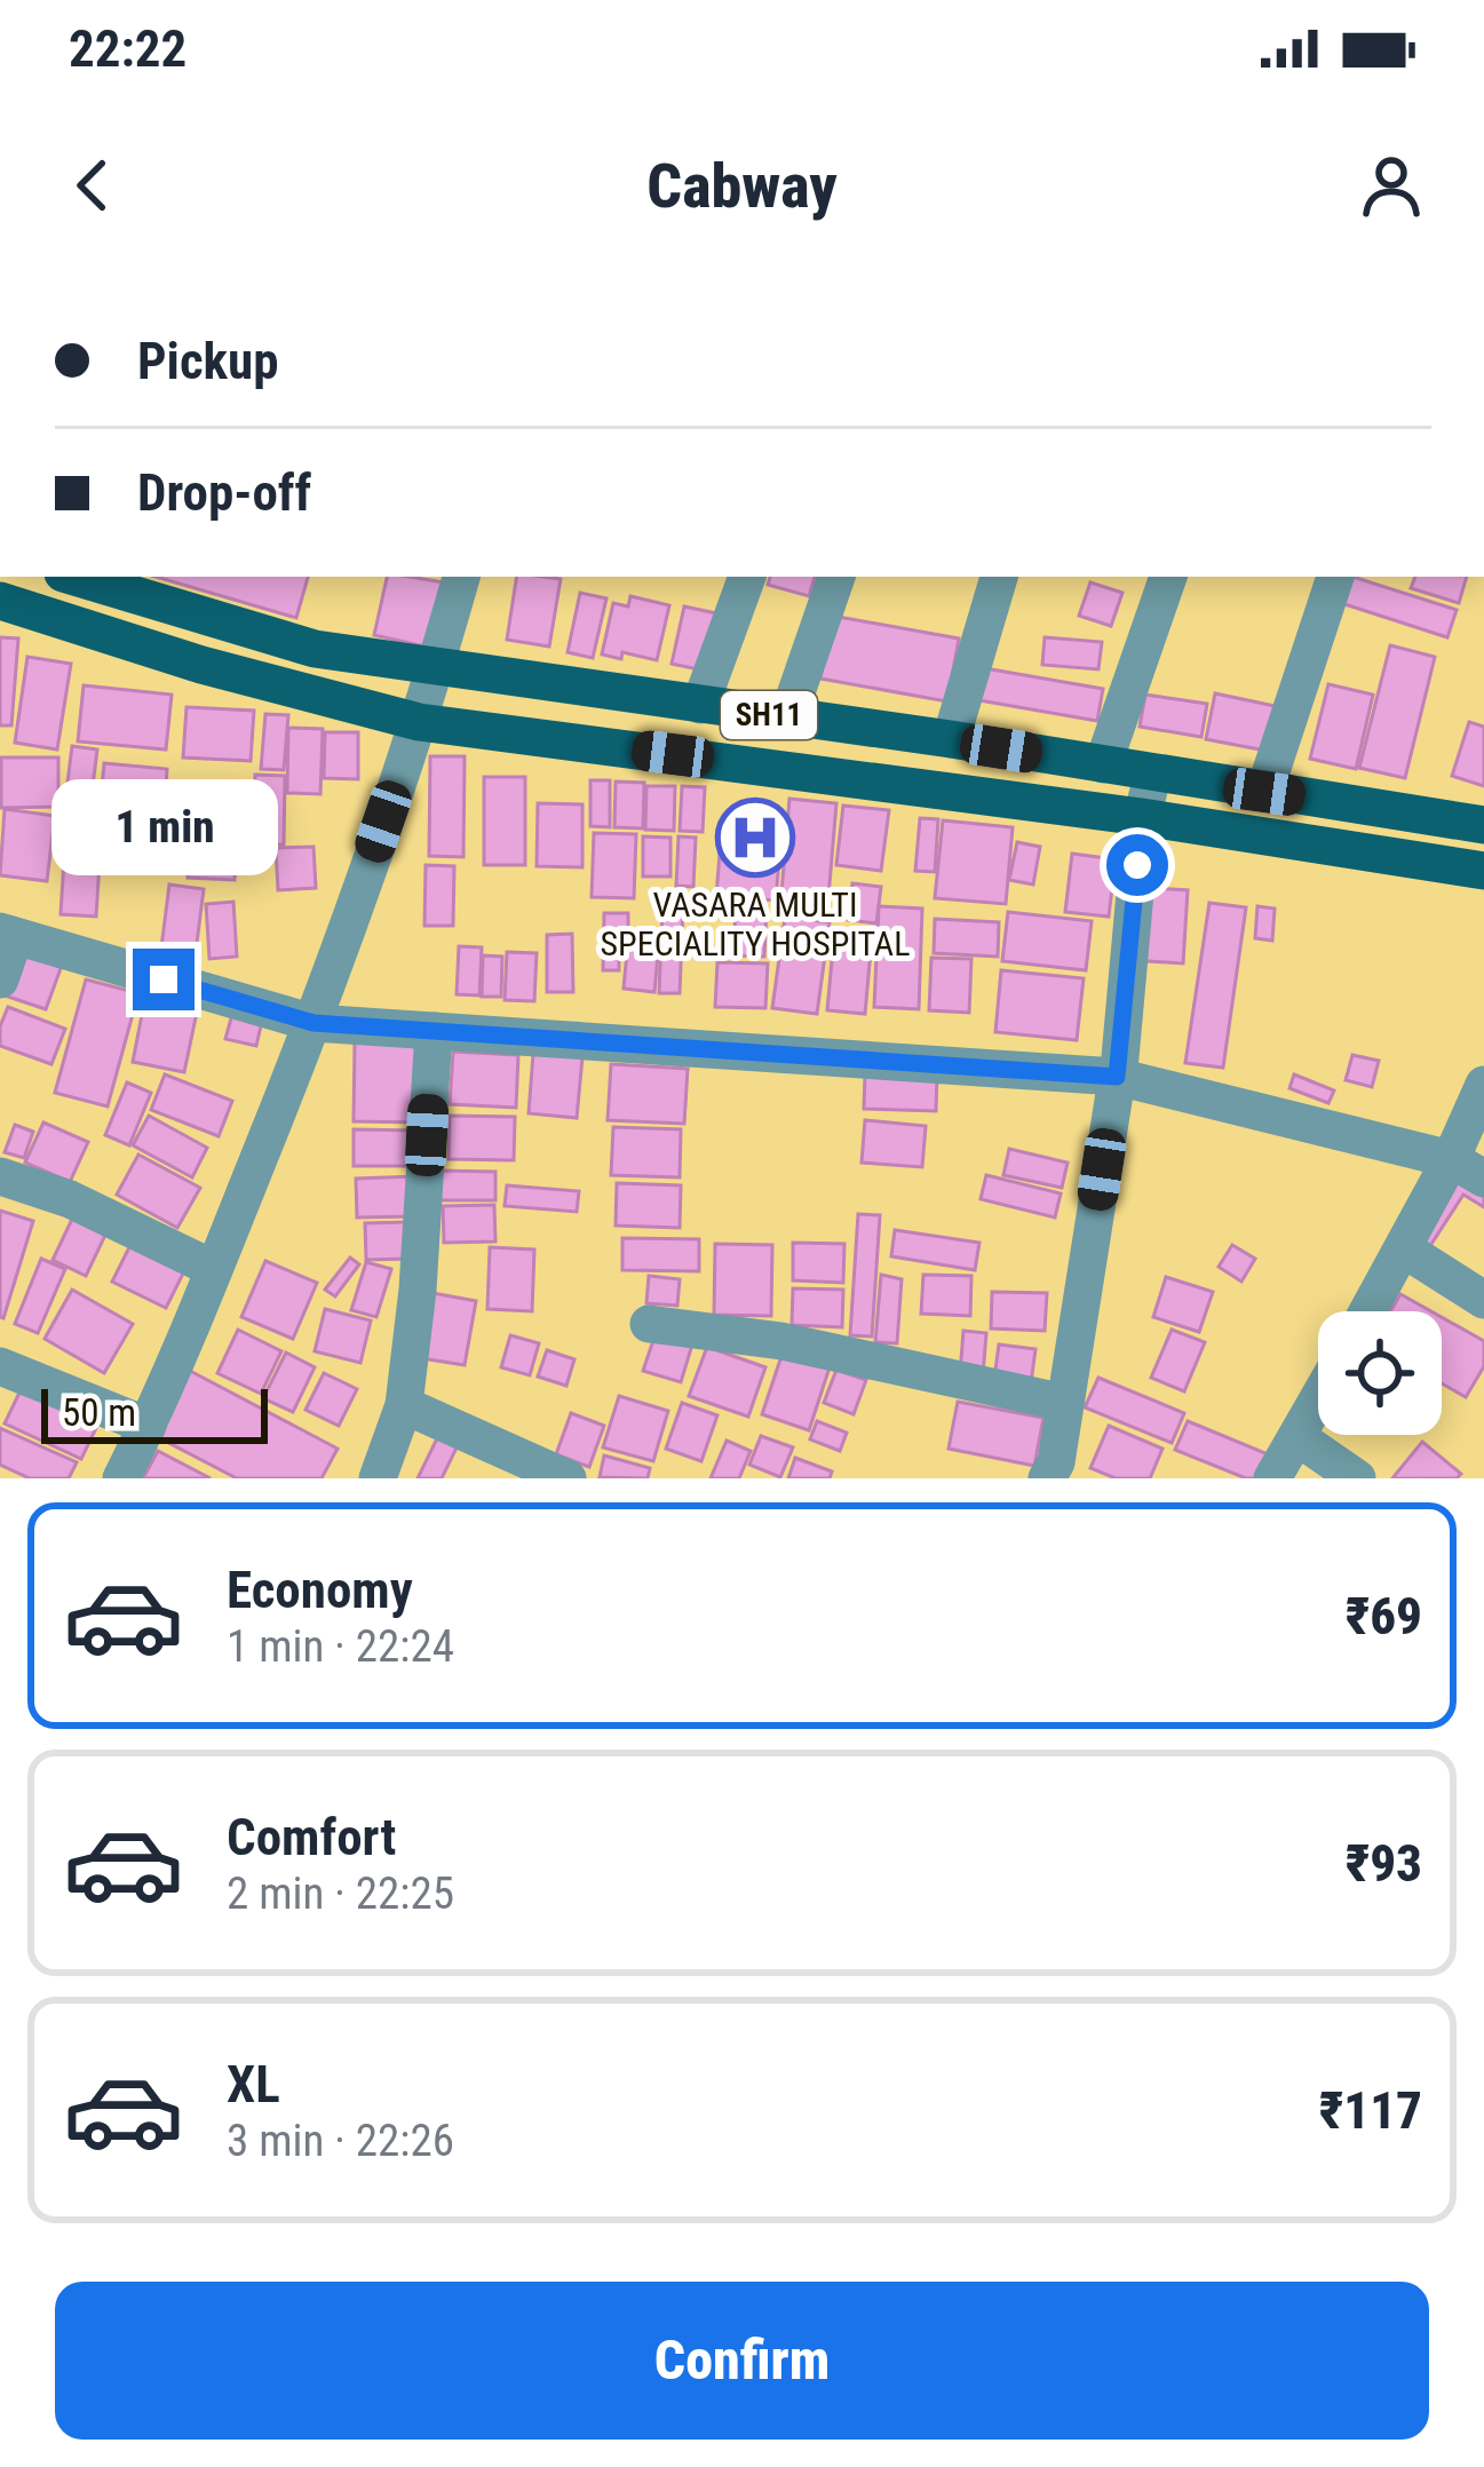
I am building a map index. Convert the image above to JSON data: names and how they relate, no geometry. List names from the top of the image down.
{
  "streets": {
    "main road": ["SH11"]
  },
  "places": {
    "hospital": ["VASARA MULTI SPECIALITY HOSPITAL"]
  },
  "scale_bar": "50 m",
  "page": {
    "status": "22:22",
    "header": "Cabway",
    "banner": ["Pickup", "Drop-off"],
    "bubble": "1 min",
    "scale": "50 m",
    "list": [
      {
        "name": "Economy",
        "note": "1 min · 22:24",
        "value": "₹69"
      },
      {
        "name": "Comfort",
        "note": "2 min · 22:25",
        "value": "₹93"
      },
      {
        "name": "XL",
        "note": "3 min · 22:26",
        "value": "₹117"
      }
    ],
    "buttons": "Confirm"
  }
}
